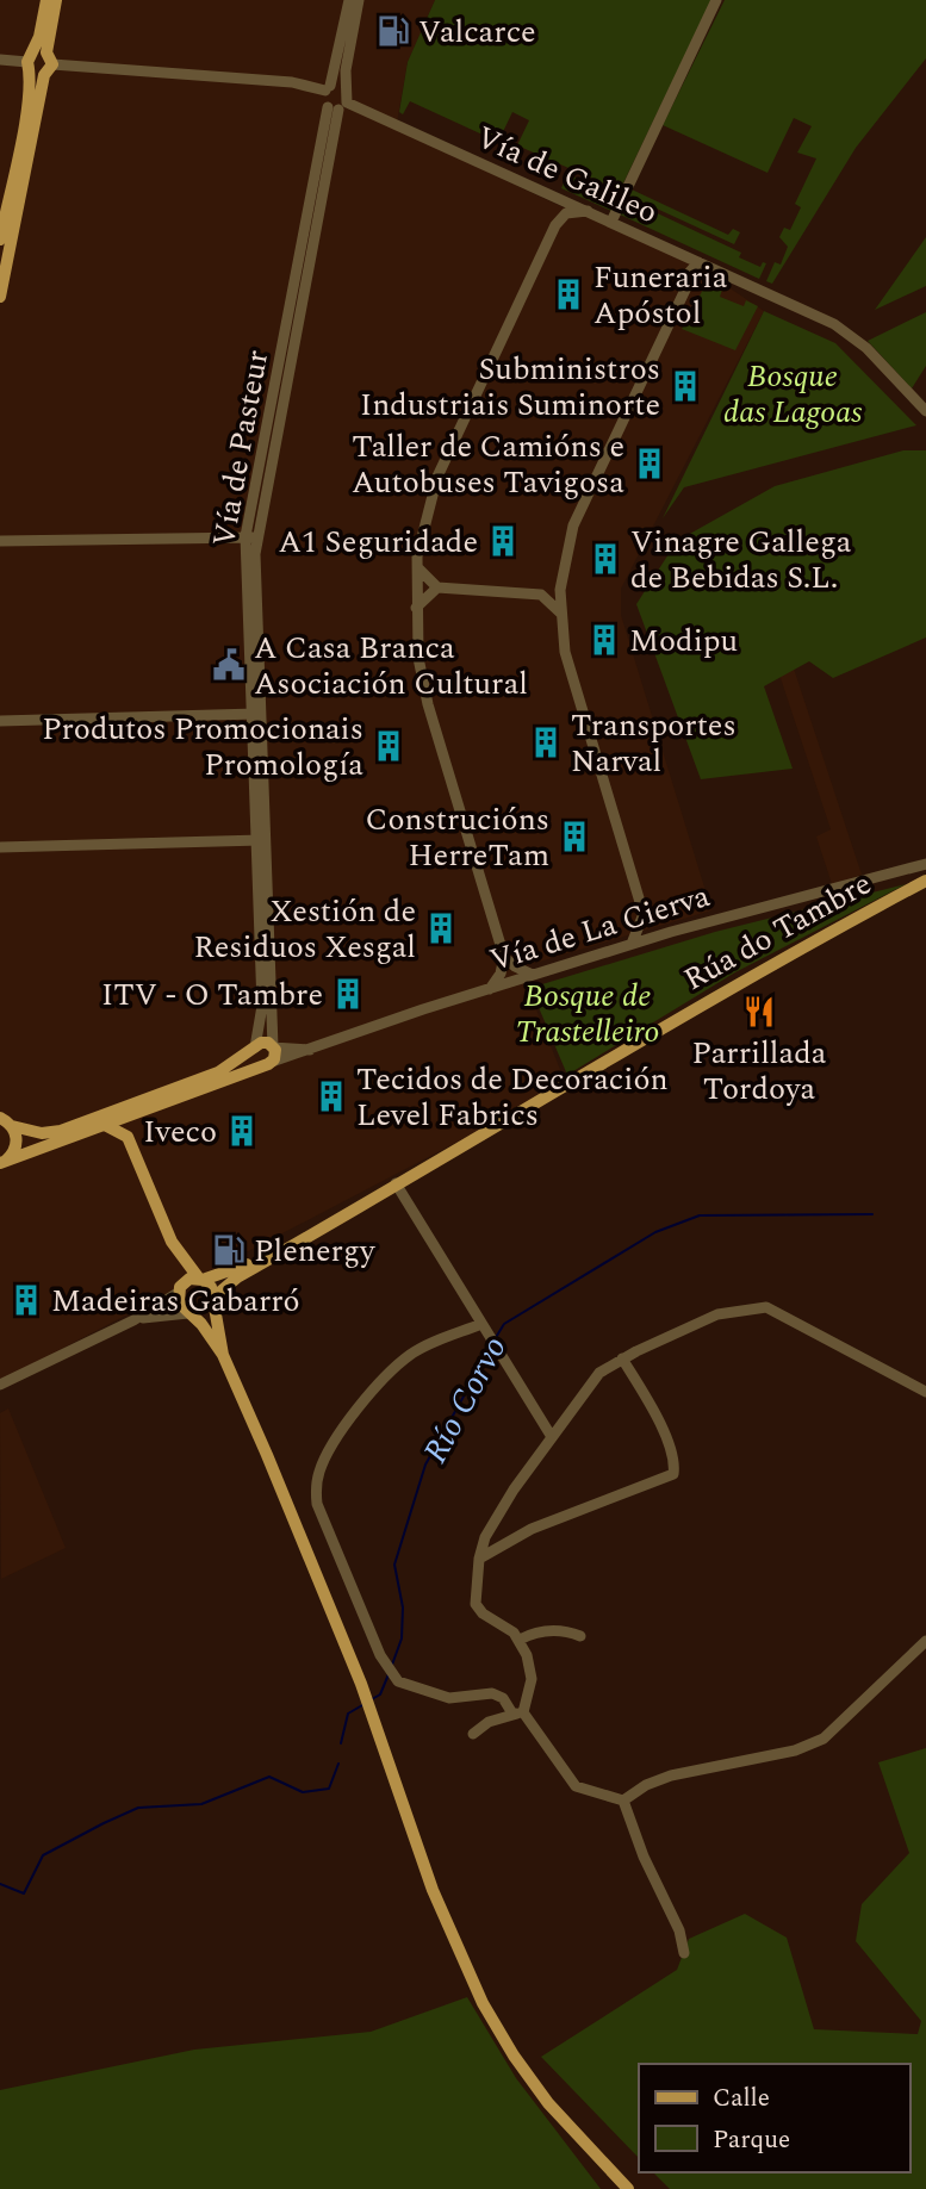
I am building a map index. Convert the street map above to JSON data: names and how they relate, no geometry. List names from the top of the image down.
{
  "streets": {
    "main road": ["Vía de La Cierva", "Rúa do Tambre"],
    "street": ["Vía de Galileo", "Vía de Pasteur"]
  },
  "crossings": [
    ["Vía de Galileo", "Vía de Pasteur"],
    ["Vía de Pasteur", "Vía de La Cierva"],
    ["Vía de La Cierva", "Rúa do Tambre"]
  ],
  "water": ["Río Corvo"],
  "parks": ["Bosque das Lagoas", "Bosque de Trastelleiro"],
  "places": {
    "fuel station": ["Valcarce", "Plenergy"],
    "building": [
      "Funeraria Apóstol",
      "Subministros Industriais Suminorte",
      "Taller de Camións e Autobuses Tavigosa",
      "A1 Seguridade",
      "Vinagre Gallega de Bebidas S.L.",
      "Modipu",
      "Transportes Narval",
      "Produtos Promocionais Promología",
      "Construcións HerreTam",
      "Xestión de Residuos Xesgal",
      "ITV - O Tambre",
      "Tecidos de Decoración Level Fabrics",
      "Iveco",
      "Madeiras Gabarró"
    ],
    "public building": ["A Casa Branca Asociación Cultural"],
    "restaurant": ["Parrillada Tordoya"]
  },
  "legend": ["Calle", "Parque"]
}
